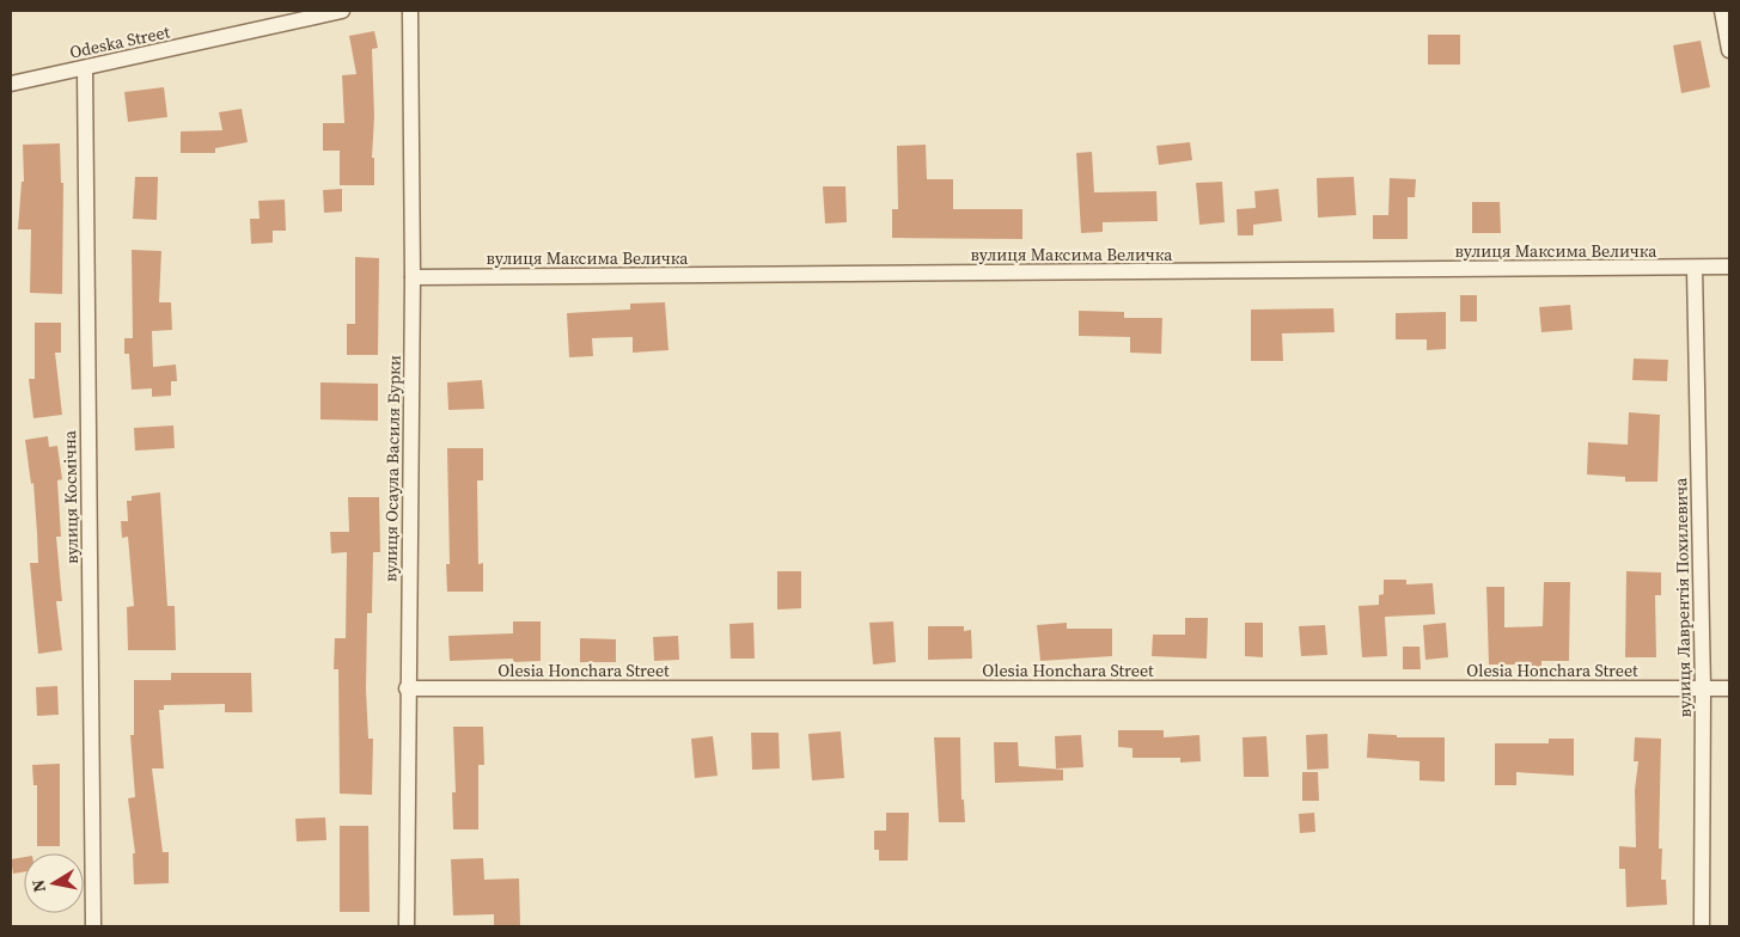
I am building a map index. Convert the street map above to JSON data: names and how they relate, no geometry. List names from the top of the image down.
{
  "streets": {
    "street": [
      "Odeska Street",
      "вулиця Максима Величка",
      "вулиця Осаула Василя Бурки",
      "вулиця Космічна",
      "вулиця Лаврентія Похилевича",
      "Olesia Honchara Street"
    ]
  },
  "crossings": [
    ["Odeska Street", "вулиця Космічна"],
    ["вулиця Максима Величка", "вулиця Осаула Василя Бурки"],
    ["вулиця Максима Величка", "вулиця Лаврентія Похилевича"],
    ["вулиця Осаула Василя Бурки", "Olesia Honchara Street"],
    ["вулиця Лаврентія Похилевича", "Olesia Honchara Street"]
  ],
  "north": "left"
}
